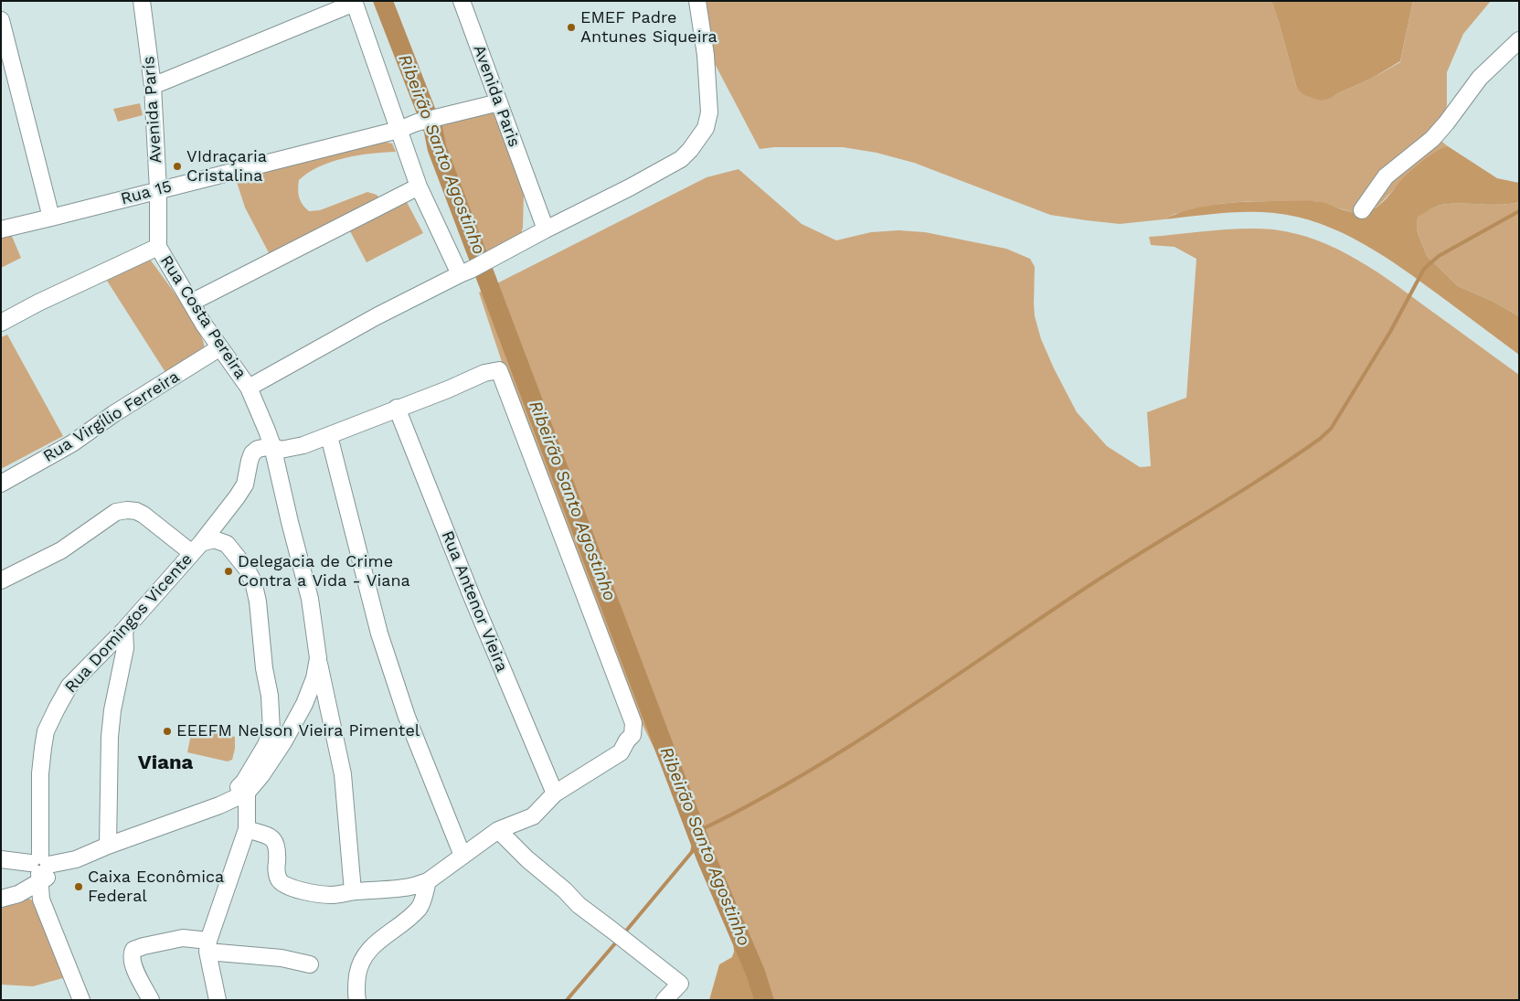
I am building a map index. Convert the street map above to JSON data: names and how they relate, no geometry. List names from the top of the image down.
{
  "streets": {
    "street": [
      "Avenida Paris",
      "Avenida París",
      "Rua 15",
      "Rua Costa Pereira",
      "Rua Virgílio Ferreira",
      "Rua Antenor Vieira",
      "Rua Domingos Vicente"
    ]
  },
  "crossings": [
    ["Avenida Paris", "Rua 15"],
    ["Avenida París", "Rua 15"],
    ["Avenida París", "Rua Costa Pereira"],
    ["Rua Costa Pereira", "Rua Virgílio Ferreira"],
    ["Rua Costa Pereira", "Rua Domingos Vicente"]
  ],
  "districts": ["Viana"],
  "water": ["Ribeirão Santo Agostinho"],
  "places": [
    "EMEF Padre Antunes Siqueira",
    "VIdraçaria Cristalina",
    "Delegacia de Crime Contra a Vida - Viana",
    "EEEFM Nelson Vieira Pimentel",
    "Caixa Econômica Federal"
  ]
}
